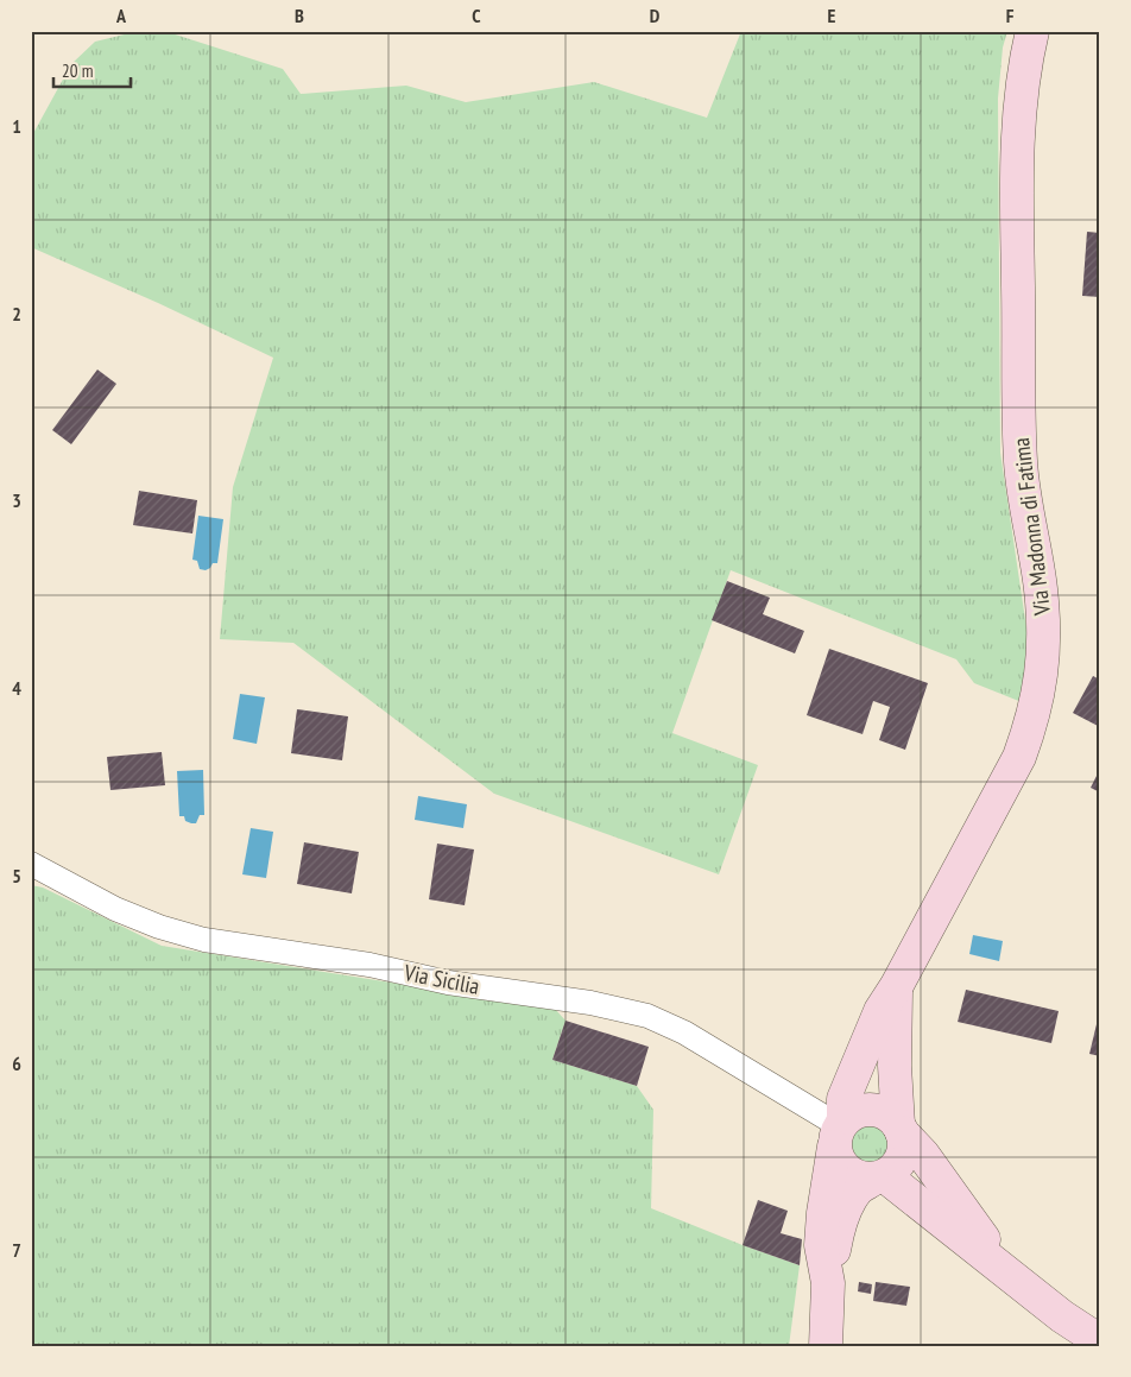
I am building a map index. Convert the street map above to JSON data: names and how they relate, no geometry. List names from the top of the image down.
{
  "streets": {
    "main road": ["Via Madonna di Fatima"],
    "street": ["Via Sicilia"]
  },
  "crossings": [
    ["Via Madonna di Fatima", "Via Sicilia"]
  ],
  "scale_bar": "20 m",
  "grid": {
    "columns": [
      "A",
      "B",
      "C",
      "D",
      "E",
      "F"
    ],
    "rows": [
      "1",
      "2",
      "3",
      "4",
      "5",
      "6",
      "7"
    ]
  }
}
